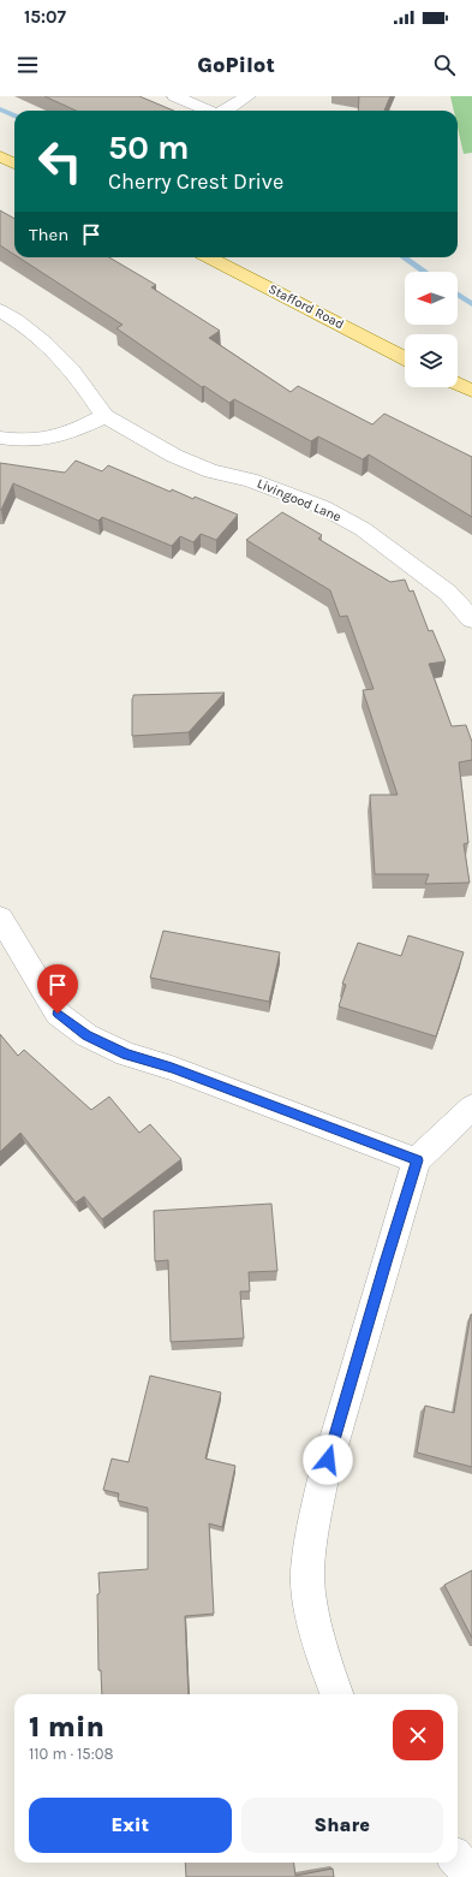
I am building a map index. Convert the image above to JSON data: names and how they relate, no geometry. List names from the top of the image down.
{
  "streets": {
    "main road": ["Stafford Road"],
    "street": ["Livingood Lane"]
  },
  "north": "left",
  "page": {
    "status": "15:07",
    "header": "GoPilot",
    "turn": ["50 m", "Cherry Crest Drive"],
    "then": "Then",
    "heading": ["1 min", "110 m · 15:08"],
    "buttons": ["Exit", "Share"]
  }
}
